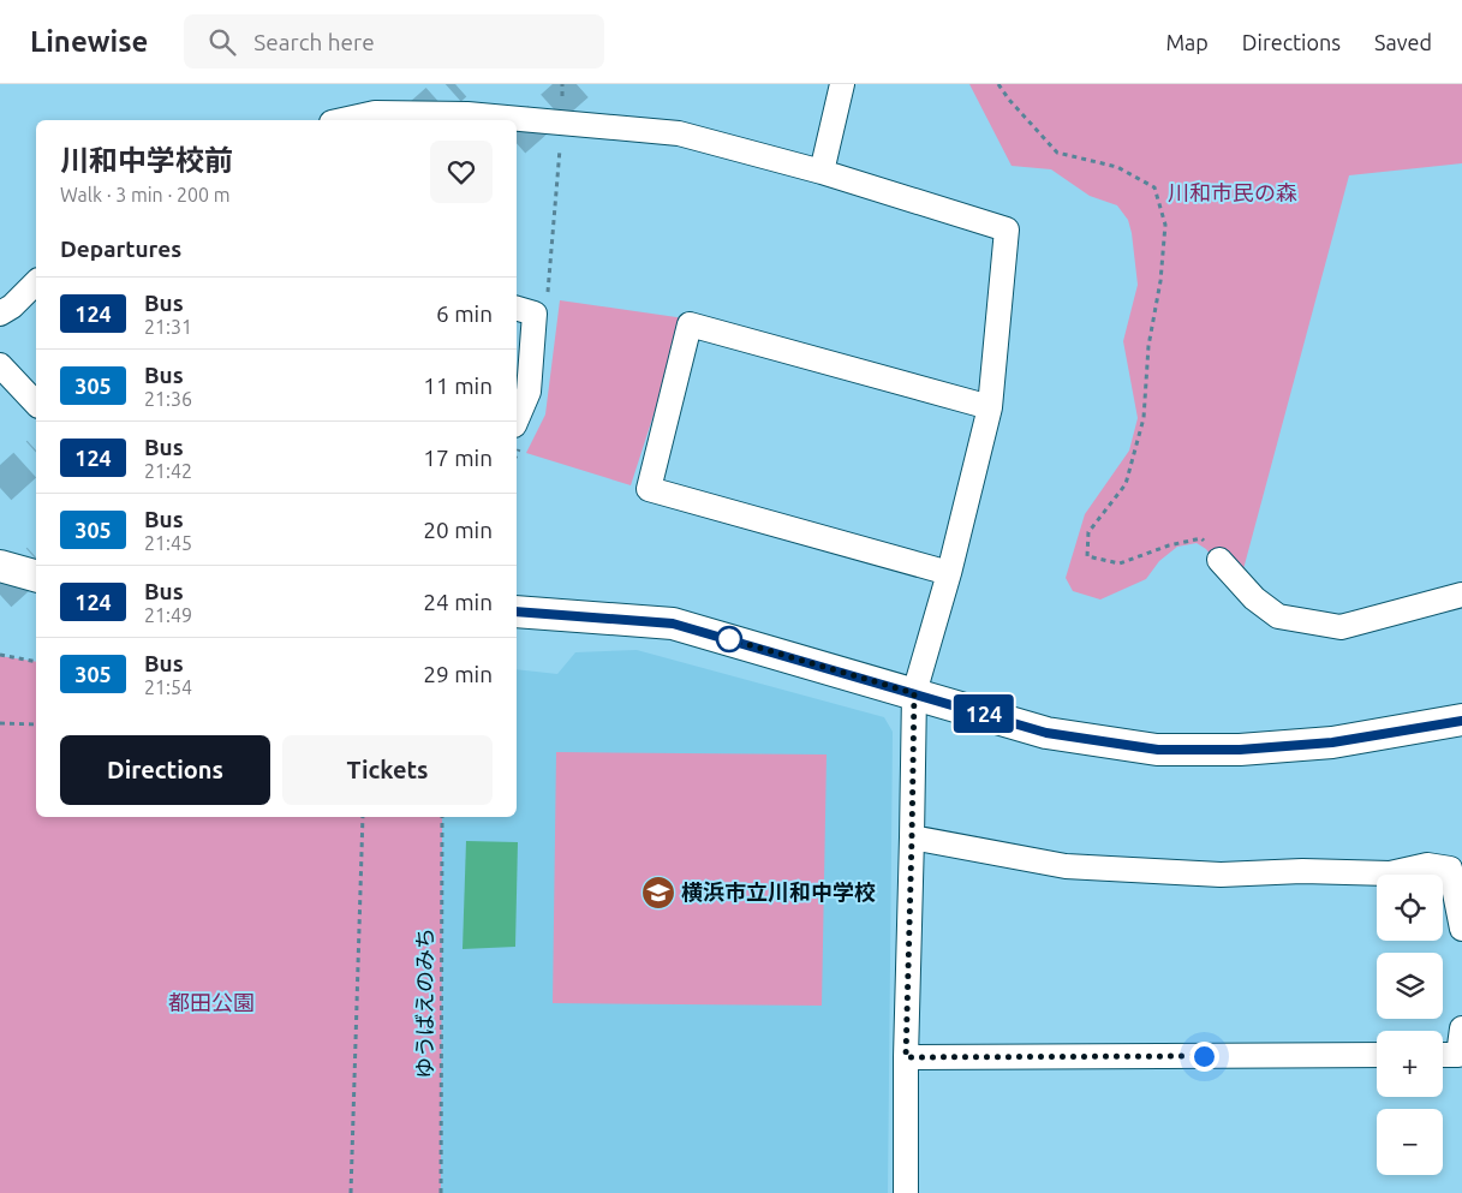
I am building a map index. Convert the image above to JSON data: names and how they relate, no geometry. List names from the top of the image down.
{
  "streets": {
    "path": ["ゆうばえのみち"]
  },
  "parks": ["川和市民の森", "都田公園"],
  "places": {
    "school or university": ["横浜市立川和中学校"]
  },
  "lines": ["bus line 124"],
  "page": {
    "header": "Linewise",
    "search": "Search here",
    "nav": ["Map", "Directions", "Saved"],
    "on_map": "124",
    "heading": [
      ["川和中学校前", "Walk · 3 min · 200 m"],
      "Departures"
    ],
    "list": [
      {
        "mark": "124",
        "name": "Bus",
        "note": "21:31",
        "value": "6 min"
      },
      {
        "mark": "305",
        "name": "Bus",
        "note": "21:36",
        "value": "11 min"
      },
      {
        "mark": "124",
        "name": "Bus",
        "note": "21:42",
        "value": "17 min"
      },
      {
        "mark": "305",
        "name": "Bus",
        "note": "21:45",
        "value": "20 min"
      },
      {
        "mark": "124",
        "name": "Bus",
        "note": "21:49",
        "value": "24 min"
      },
      {
        "mark": "305",
        "name": "Bus",
        "note": "21:54",
        "value": "29 min"
      }
    ],
    "buttons": ["Directions", "Tickets"],
    "map_buttons": ["+", "−"]
  }
}
